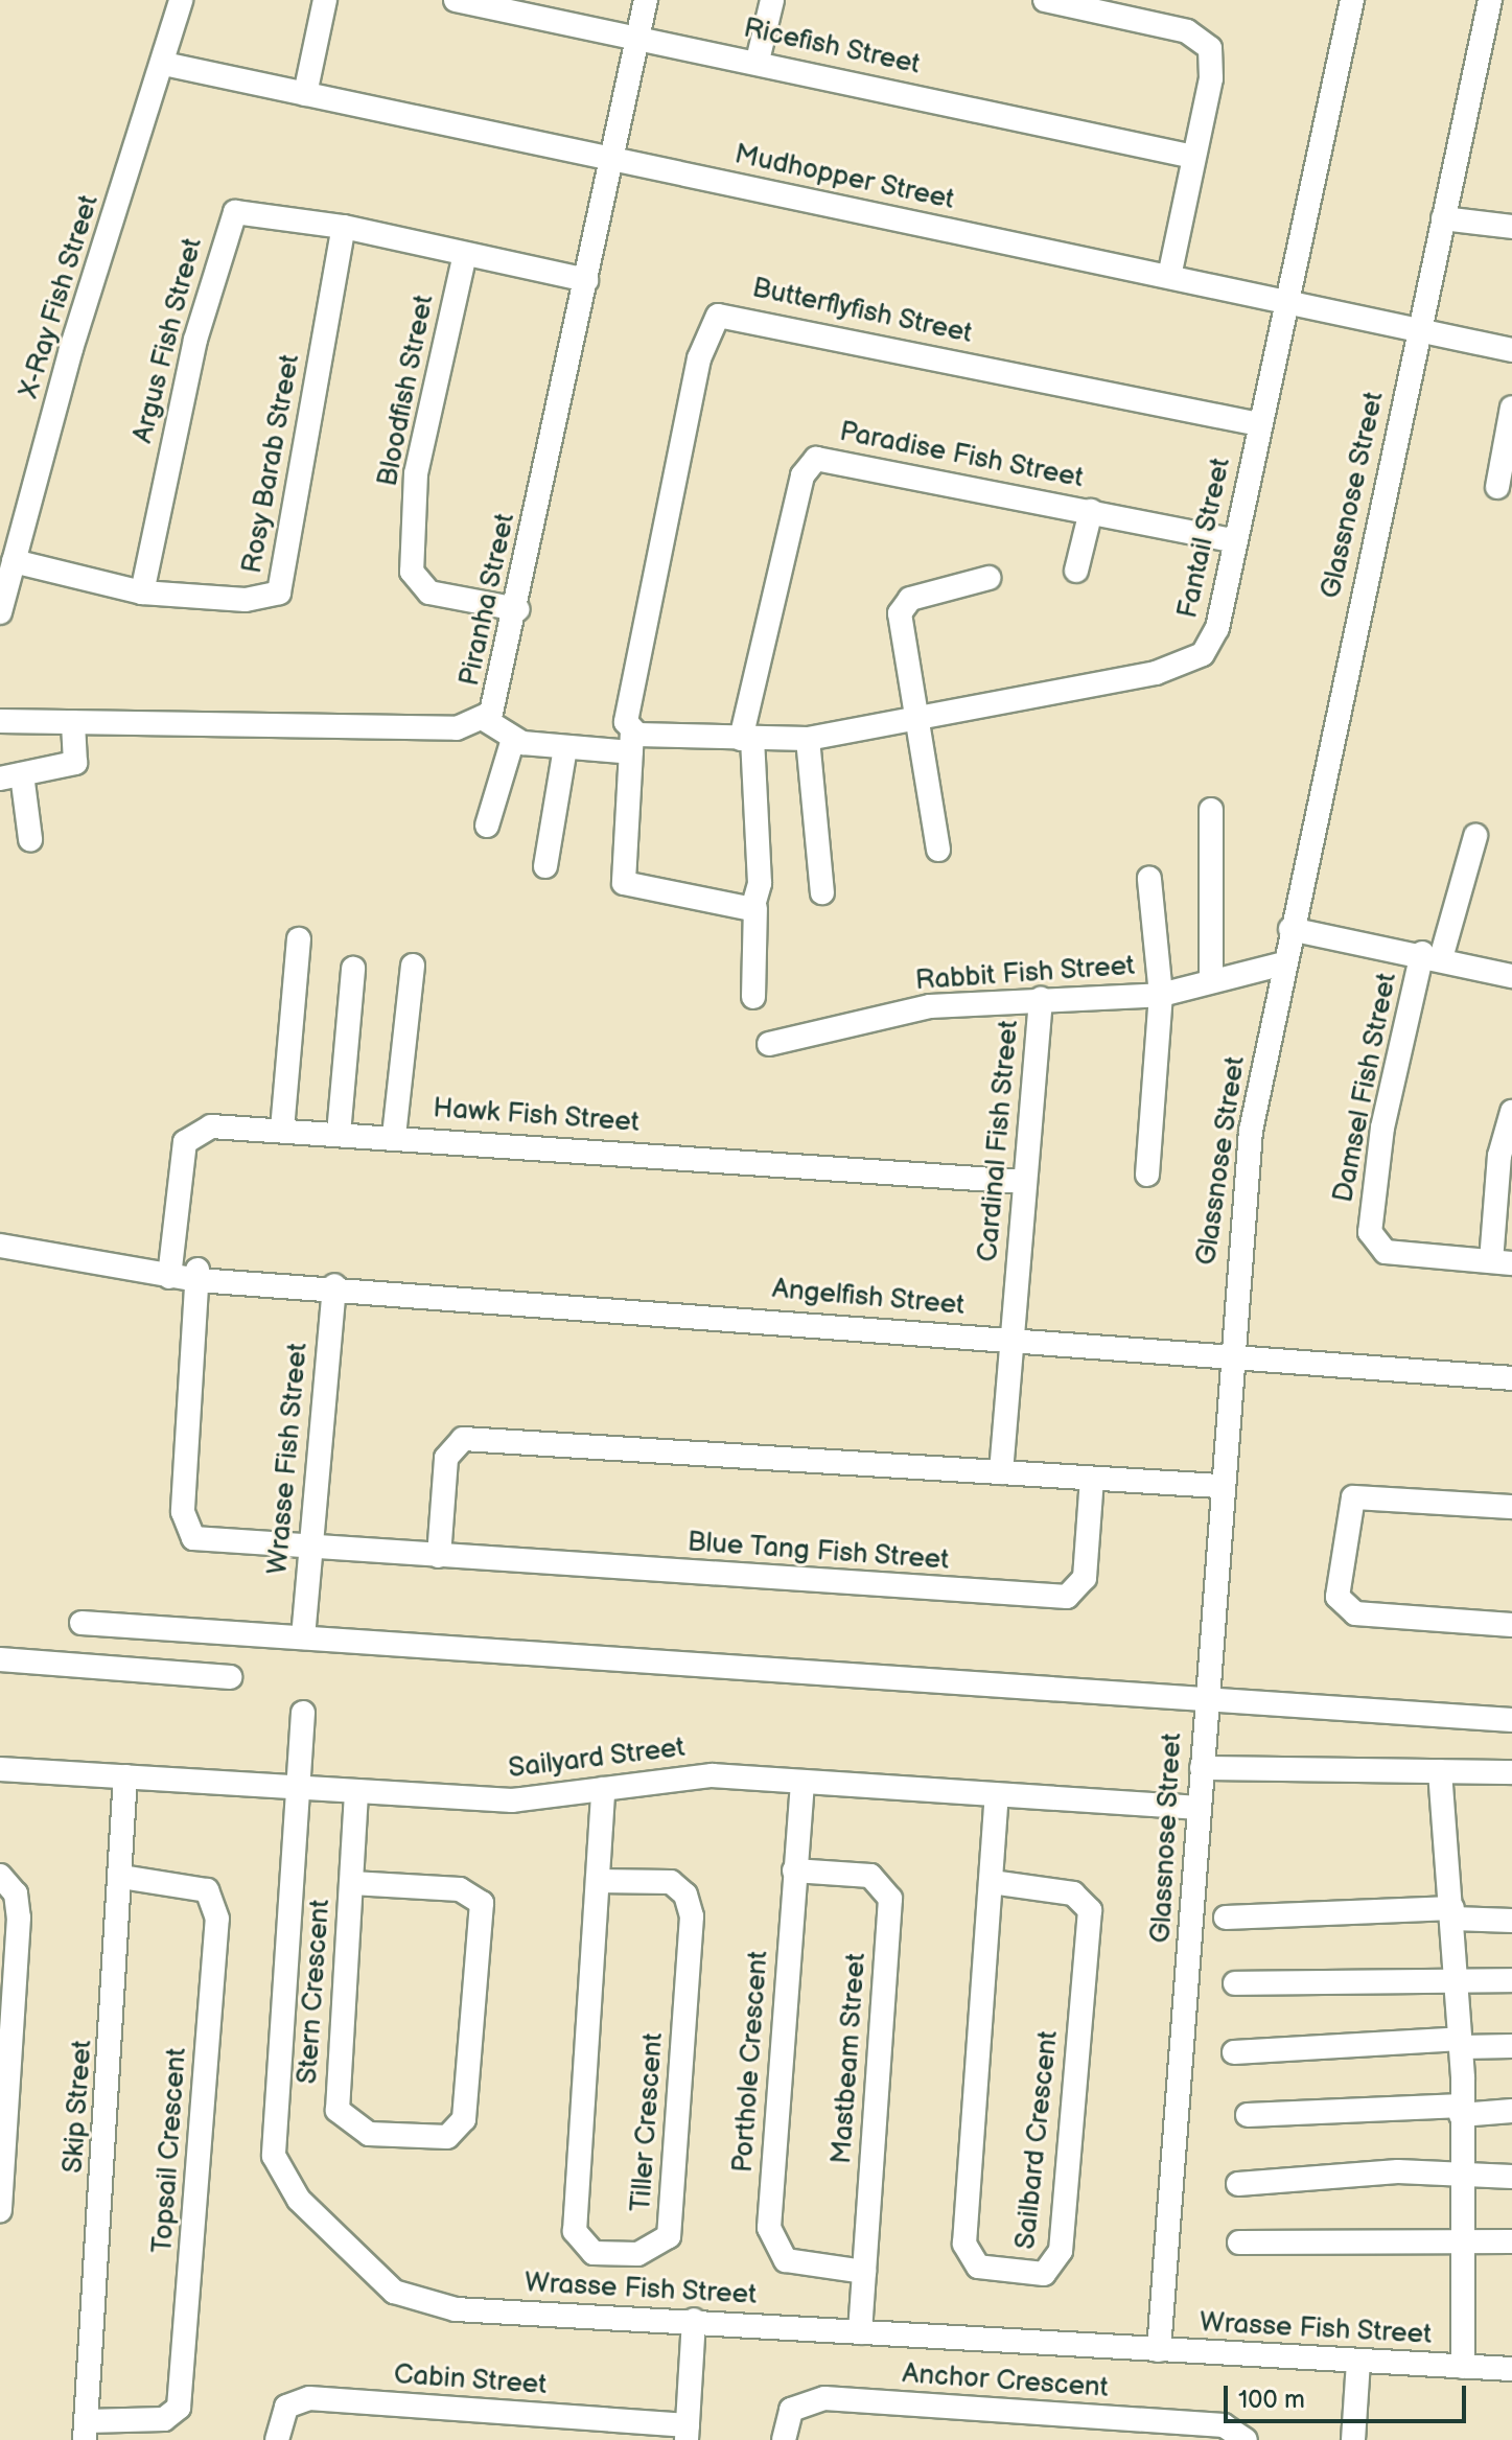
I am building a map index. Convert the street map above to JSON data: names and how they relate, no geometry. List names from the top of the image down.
{
  "streets": {
    "street": [
      "Ricefish Street",
      "Mudhopper Street",
      "X-Ray Fish Street",
      "Butterflyfish Street",
      "Argus Fish Street",
      "Bloodfish Street",
      "Paradise Fish Street",
      "Rosy Barab Street",
      "Glassnose Street",
      "Fantail Street",
      "Piranha Street",
      "Rabbit Fish Street",
      "Damsel Fish Street",
      "Hawk Fish Street",
      "Cardinal Fish Street",
      "Angelfish Street",
      "Wrasse Fish Street",
      "Blue Tang Fish Street",
      "Sailyard Street",
      "Stern Crescent",
      "Mastbeam Street",
      "Porthole Crescent",
      "Skip Street",
      "Tiller Crescent",
      "Sailbard Crescent",
      "Topsail Crescent",
      "Cabin Street",
      "Anchor Crescent"
    ]
  },
  "crossings": [
    ["Ricefish Street", "Piranha Street"],
    ["Mudhopper Street", "X-Ray Fish Street"],
    ["Mudhopper Street", "Glassnose Street"],
    ["Mudhopper Street", "Fantail Street"],
    ["Mudhopper Street", "Piranha Street"],
    ["X-Ray Fish Street", "Rosy Barab Street"],
    ["Butterflyfish Street", "Fantail Street"],
    ["Argus Fish Street", "Bloodfish Street"],
    ["Argus Fish Street", "Rosy Barab Street"],
    ["Argus Fish Street", "Piranha Street"],
    ["Bloodfish Street", "Piranha Street"],
    ["Paradise Fish Street", "Fantail Street"],
    ["Glassnose Street", "Rabbit Fish Street"],
    ["Glassnose Street", "Angelfish Street"],
    ["Glassnose Street", "Wrasse Fish Street"],
    ["Glassnose Street", "Sailyard Street"],
    ["Rabbit Fish Street", "Cardinal Fish Street"],
    ["Hawk Fish Street", "Cardinal Fish Street"],
    ["Hawk Fish Street", "Angelfish Street"],
    ["Cardinal Fish Street", "Angelfish Street"],
    ["Angelfish Street", "Wrasse Fish Street"],
    ["Angelfish Street", "Blue Tang Fish Street"],
    ["Wrasse Fish Street", "Blue Tang Fish Street"],
    ["Wrasse Fish Street", "Sailyard Street"],
    ["Wrasse Fish Street", "Mastbeam Street"],
    ["Sailyard Street", "Stern Crescent"],
    ["Sailyard Street", "Porthole Crescent"],
    ["Sailyard Street", "Skip Street"],
    ["Sailyard Street", "Tiller Crescent"],
    ["Sailyard Street", "Sailbard Crescent"],
    ["Mastbeam Street", "Porthole Crescent"],
    ["Skip Street", "Topsail Crescent"]
  ],
  "scale_bar": "100 m"
}
